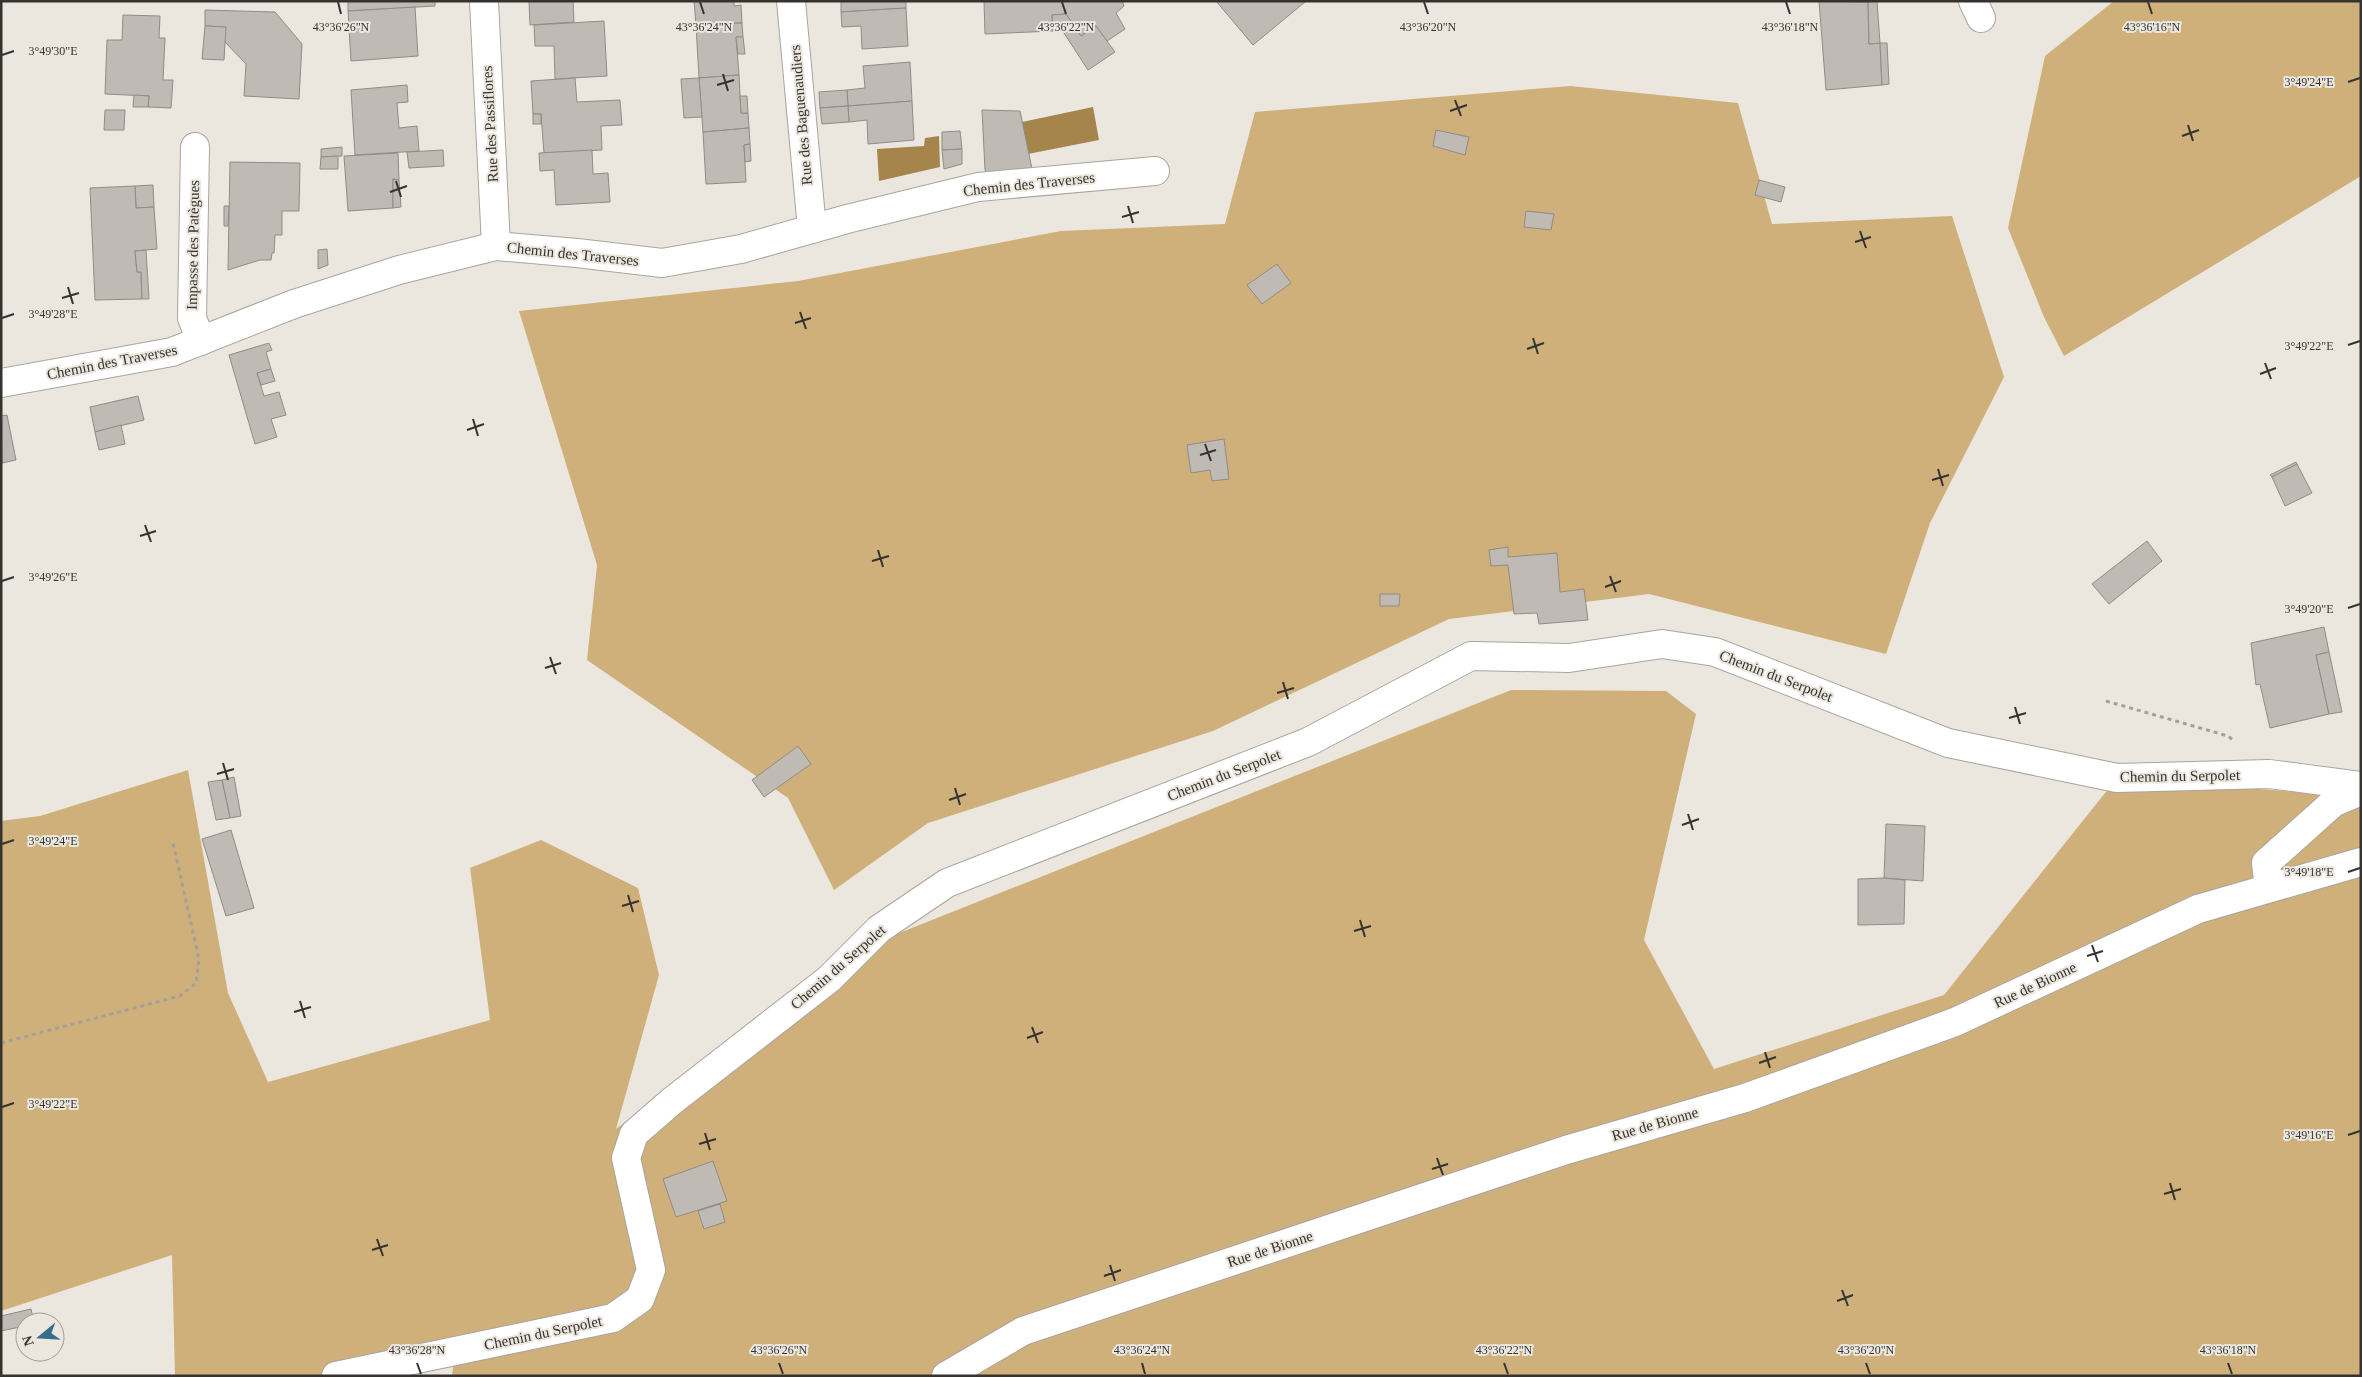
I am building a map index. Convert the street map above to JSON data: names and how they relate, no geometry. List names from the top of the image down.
{
  "streets": {
    "street": [
      "Rue des Baguenaudiers",
      "Rue des Passiflores",
      "Chemin des Traverses",
      "Impasse des Patègues",
      "Chemin du Serpolet",
      "Rue de Bionne"
    ]
  },
  "crossings": [
    ["Rue des Baguenaudiers", "Chemin des Traverses"],
    ["Rue des Passiflores", "Chemin des Traverses"],
    ["Chemin des Traverses", "Impasse des Patègues"]
  ],
  "north": "left",
  "coordinates": [
    "43°36'26\"N",
    "43°36'24\"N",
    "43°36'22\"N",
    "43°36'20\"N",
    "43°36'18\"N",
    "43°36'16\"N",
    "3°49'30\"E",
    "3°49'24\"E",
    "3°49'28\"E",
    "3°49'22\"E",
    "3°49'26\"E",
    "3°49'20\"E",
    "3°49'18\"E",
    "3°49'16\"E",
    "43°36'28\"N"
  ]
}
